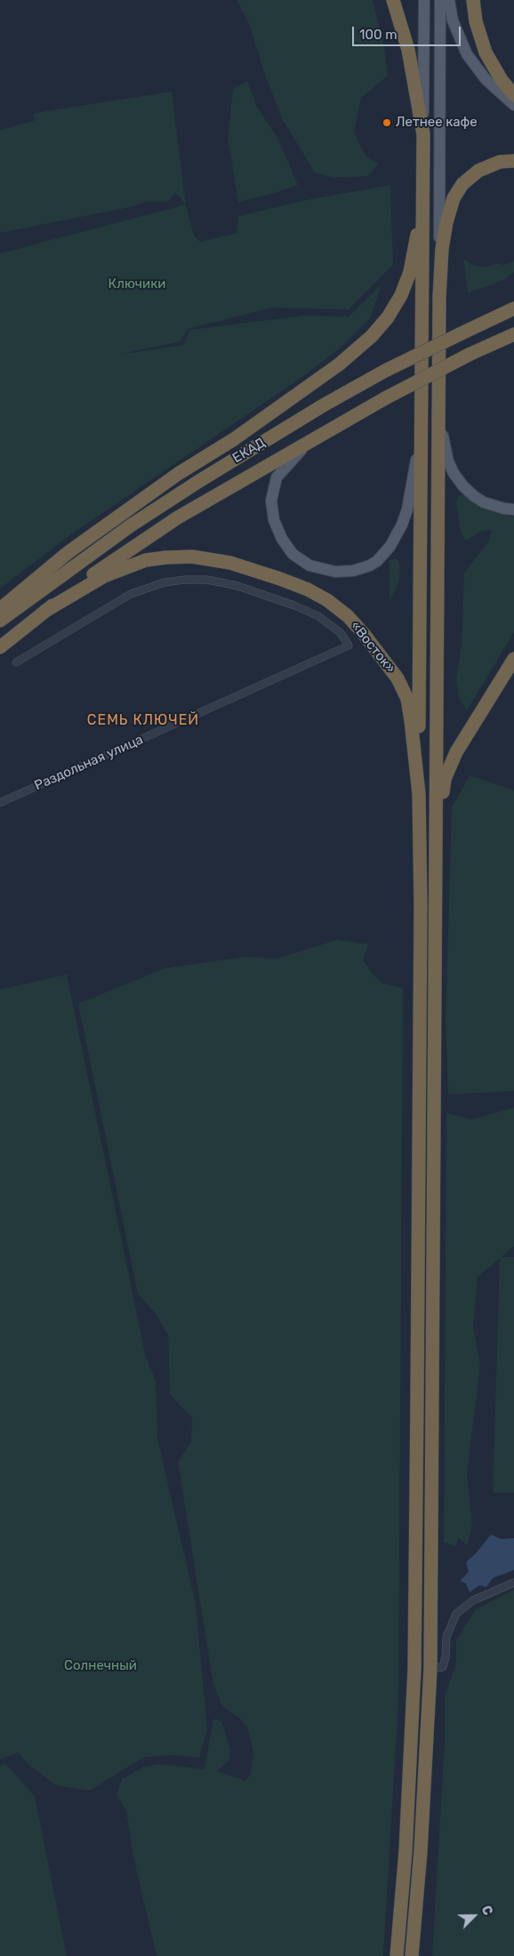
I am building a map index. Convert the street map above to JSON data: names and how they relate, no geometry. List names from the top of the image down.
{
  "streets": {
    "highway": ["ЕКАД", "«Восток»"],
    "street": ["Раздольная улица"]
  },
  "crossings": [
    ["ЕКАД", "«Восток»"]
  ],
  "districts": ["СЕМЬ КЛЮЧЕЙ"],
  "parks": ["Ключики", "Солнечный"],
  "places": ["Летнее кафе"],
  "scale_bar": "100 m",
  "north": "top right"
}
